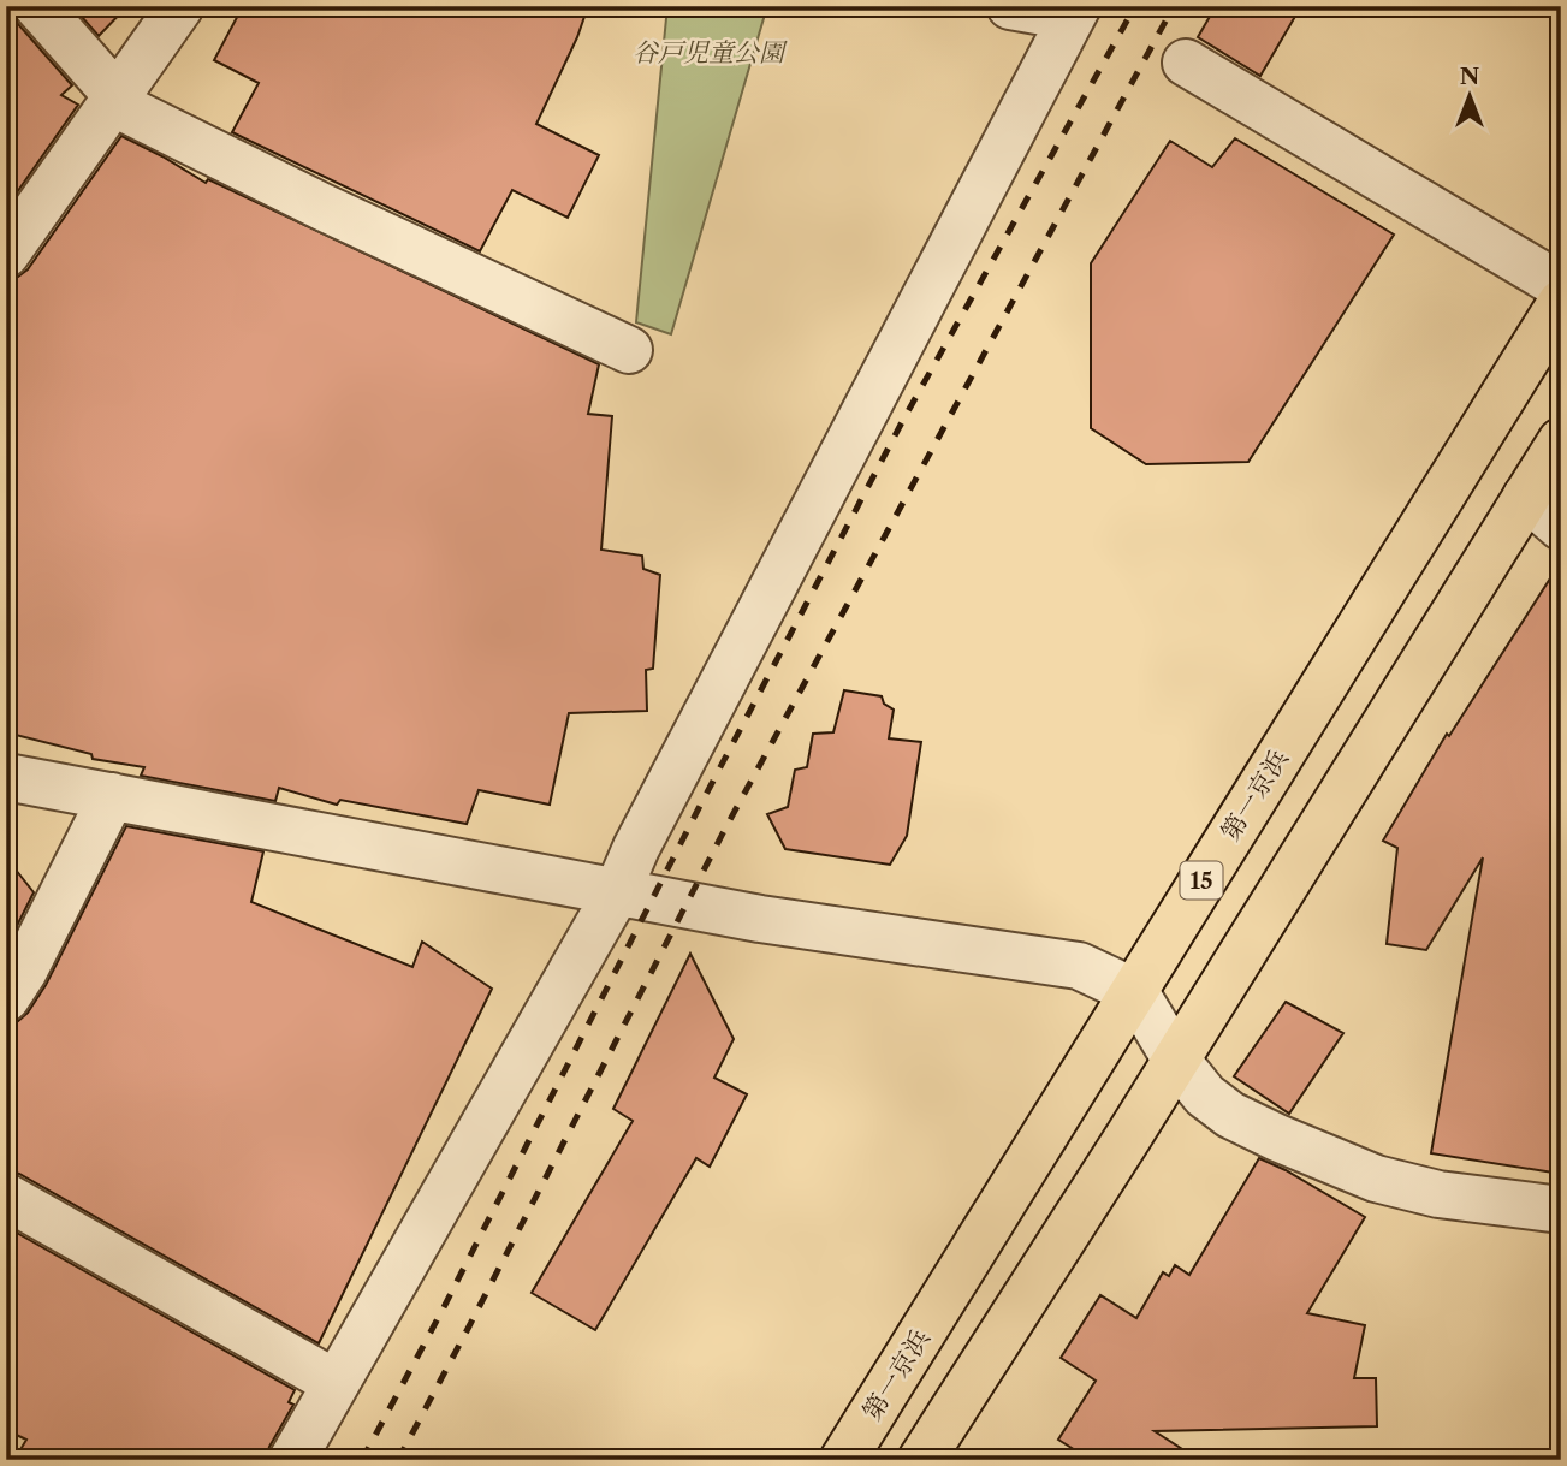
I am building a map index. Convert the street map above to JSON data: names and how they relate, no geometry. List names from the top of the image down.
{
  "streets": {
    "highway": ["第一京浜", "15"]
  },
  "parks": ["谷戸児童公園"],
  "north": "top"
}
